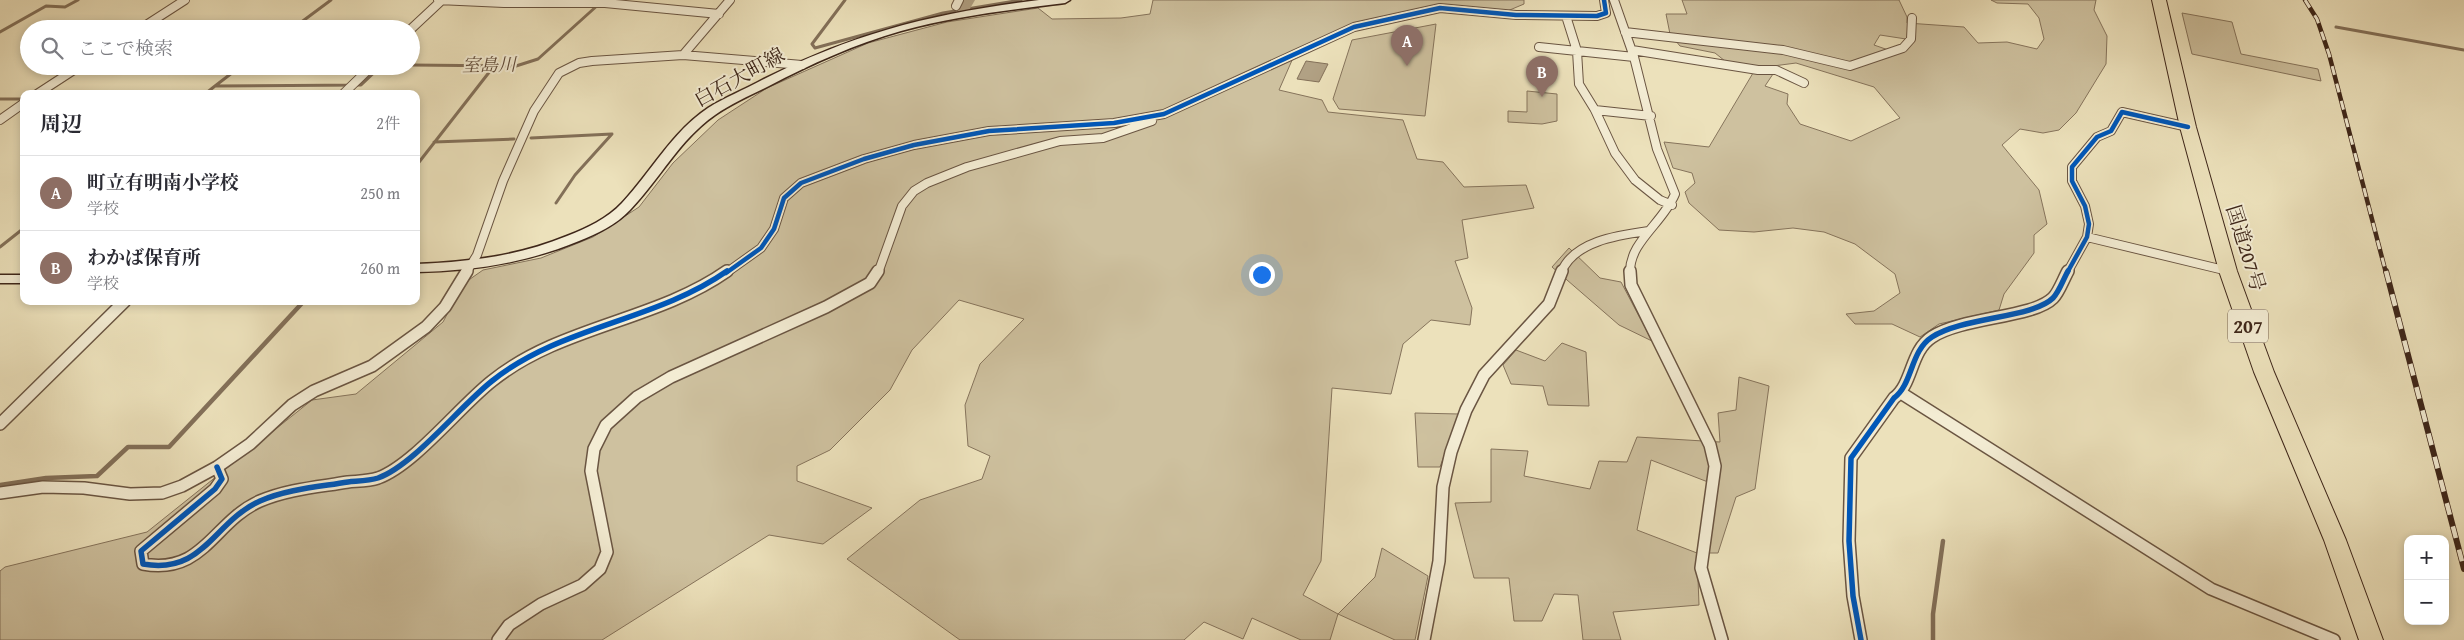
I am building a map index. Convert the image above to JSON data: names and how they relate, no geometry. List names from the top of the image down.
{
  "streets": {
    "highway": ["国道207号", "207"],
    "main road": ["白石大町線"]
  },
  "water": ["室島川"],
  "page": {
    "search": "ここで検索",
    "pins": ["A", "B"],
    "heading": ["周辺", "2件"],
    "list": [
      {
        "mark": "A",
        "name": "町立有明南小学校",
        "note": "学校",
        "value": "250 m"
      },
      {
        "mark": "B",
        "name": "わかば保育所",
        "note": "学校",
        "value": "260 m"
      }
    ],
    "map_buttons": ["+", "−"]
  }
}
